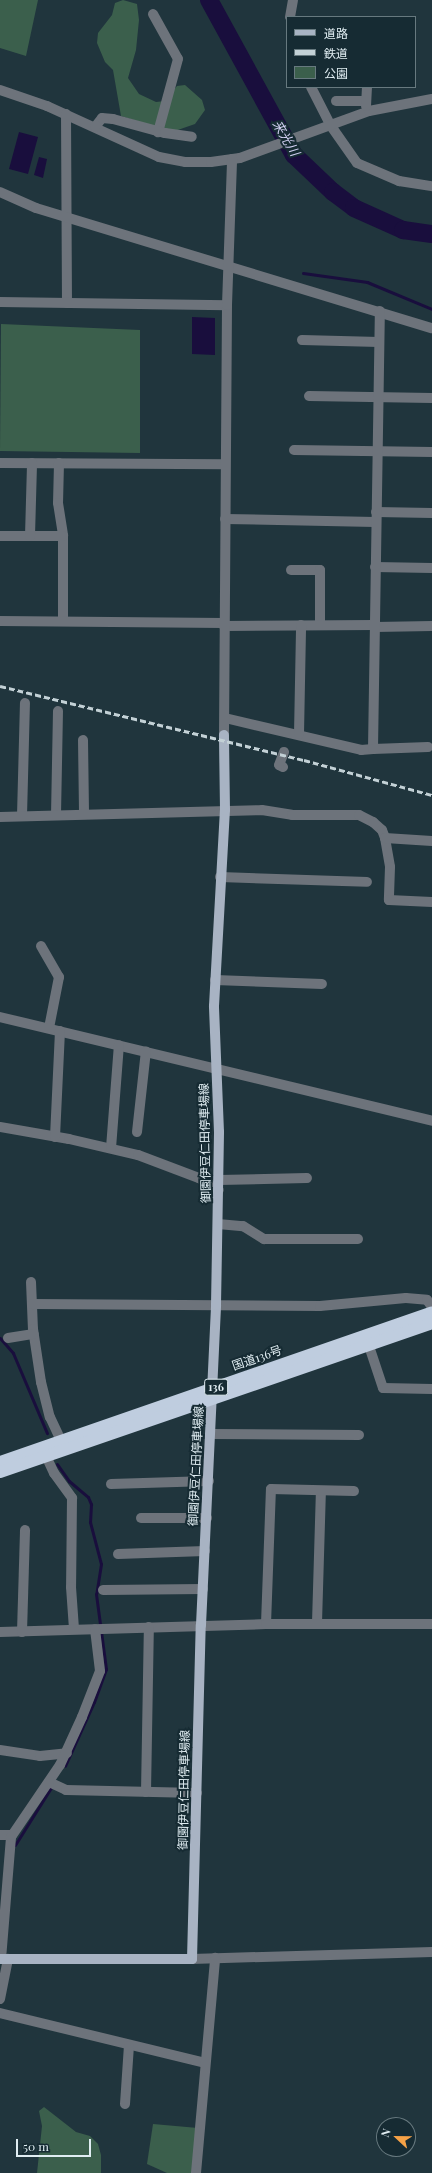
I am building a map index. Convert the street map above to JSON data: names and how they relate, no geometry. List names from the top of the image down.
{
  "streets": {
    "highway": ["国道136号", "136"],
    "main road": ["御園伊豆仁田停車場線"]
  },
  "crossings": [
    ["御園伊豆仁田停車場線", "国道136号"]
  ],
  "water": ["来光川"],
  "legend": ["道路", "鉄道", "公園"],
  "scale_bar": "50 m",
  "north": "left"
}
